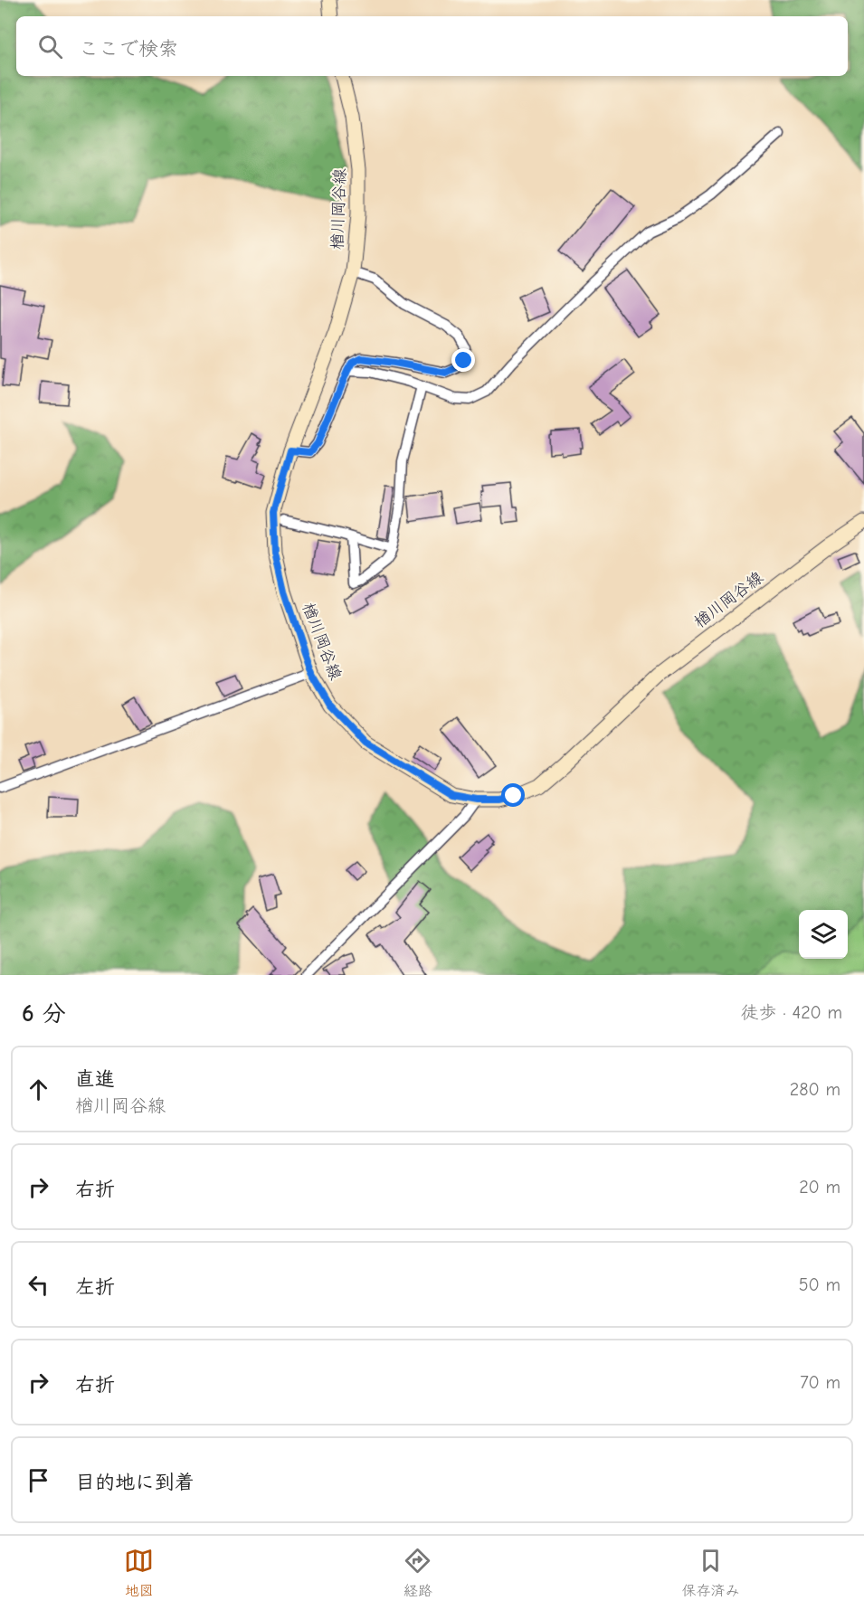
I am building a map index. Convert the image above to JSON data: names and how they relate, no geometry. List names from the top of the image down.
{
  "streets": {
    "main road": ["楢川岡谷線"]
  },
  "page": {
    "search": "ここで検索",
    "heading": ["6 分", "徒歩 · 420 m"],
    "list": [
      ["直進", "楢川岡谷線", "280 m"],
      ["右折", "20 m"],
      ["左折", "50 m"],
      ["右折", "70 m"],
      "目的地に到着"
    ],
    "nav": ["地図", "経路", "保存済み"]
  }
}
